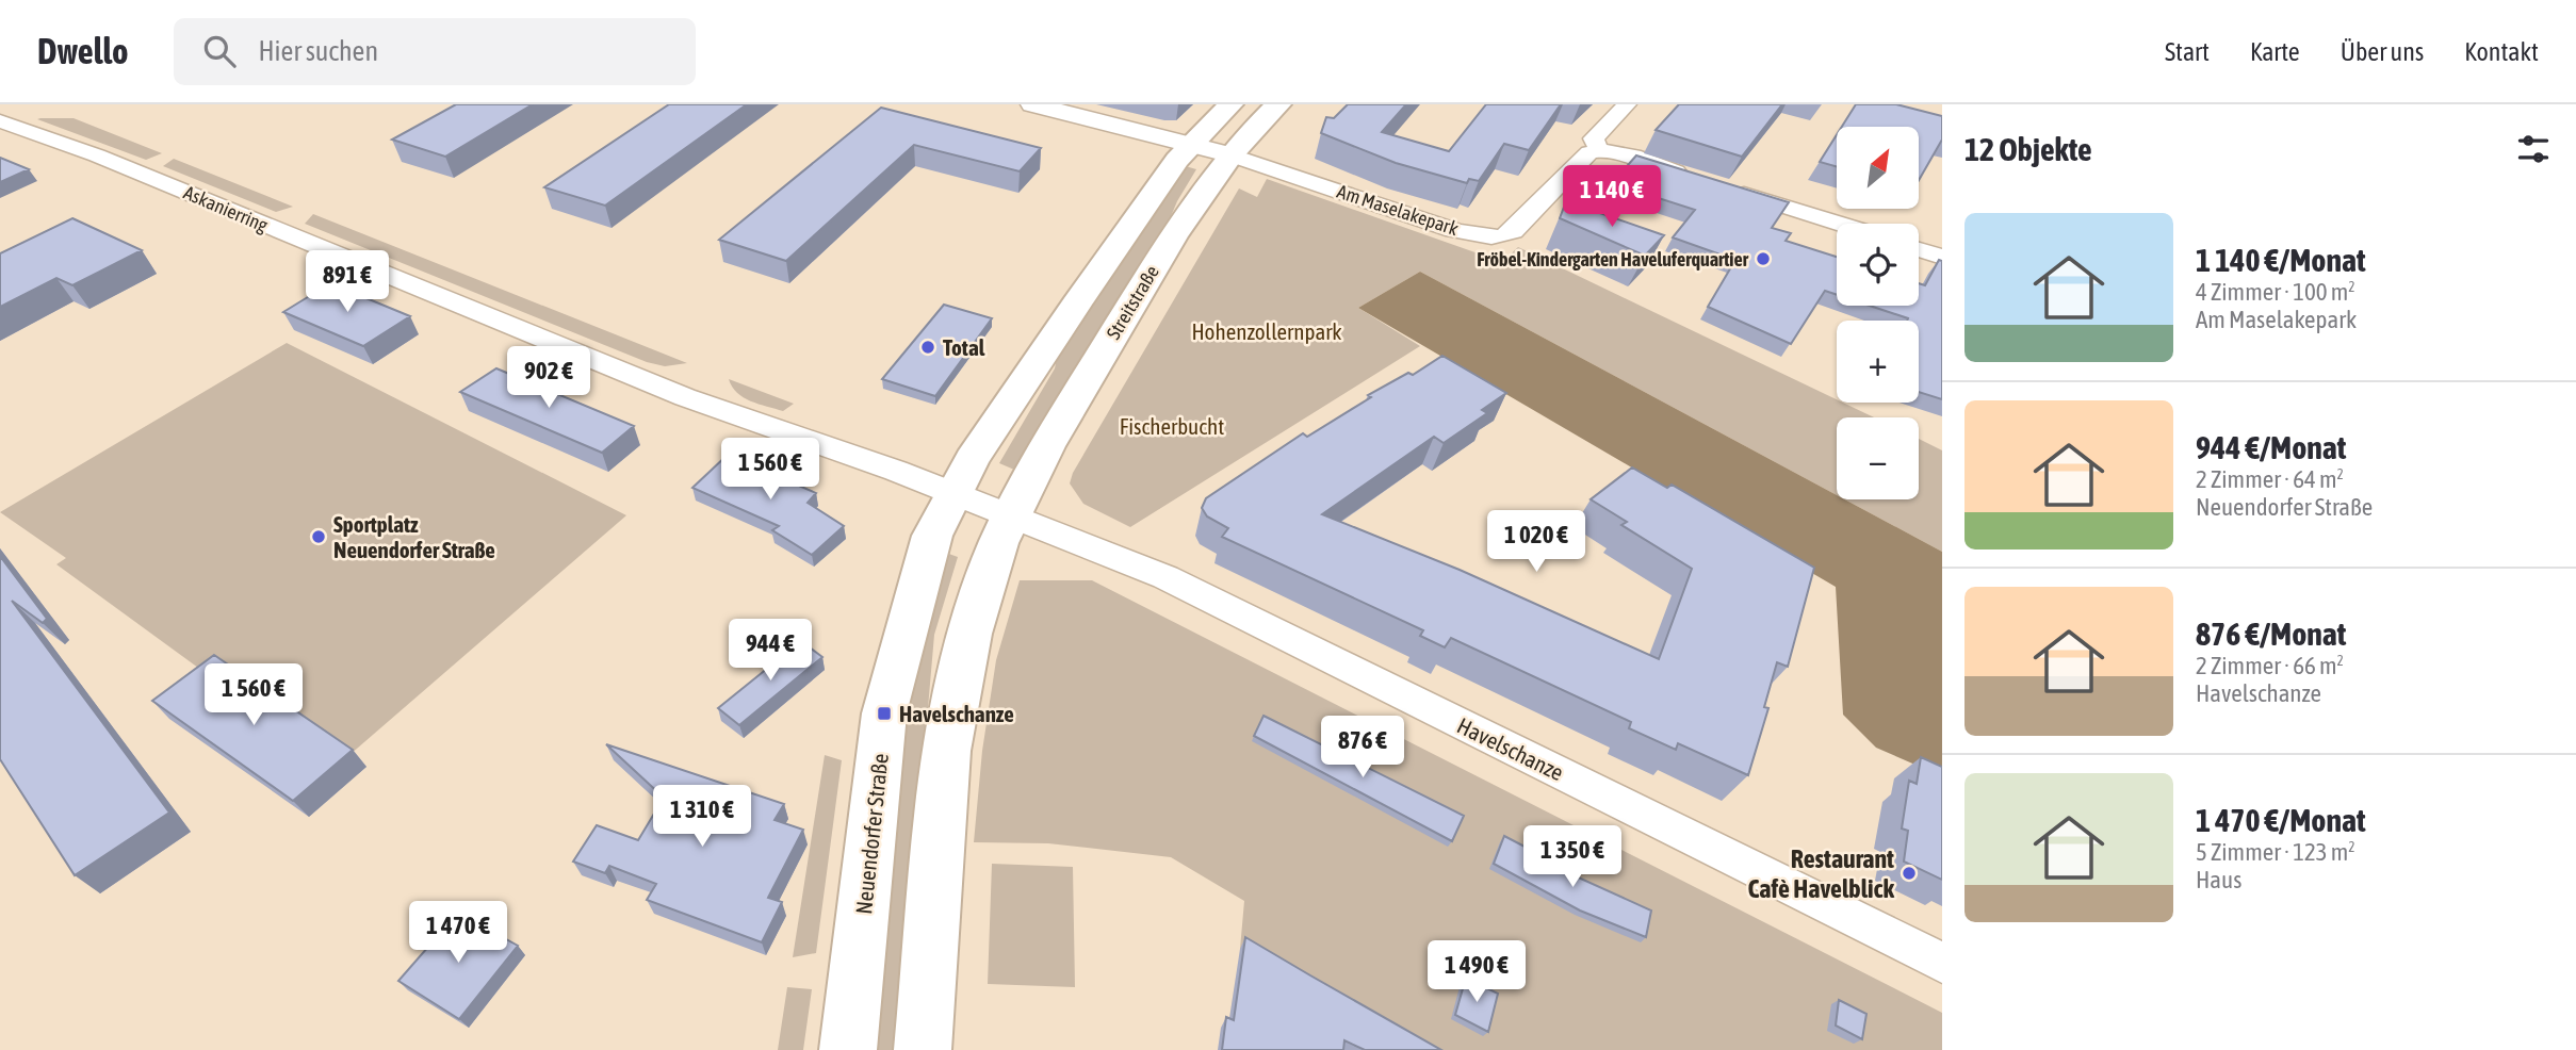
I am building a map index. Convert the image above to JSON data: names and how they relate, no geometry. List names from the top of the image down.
{
  "streets": {
    "main road": ["Streitstraße", "Neuendorfer Straße"],
    "street": ["Askanierring", "Am Maselakepark", "Havelschanze"]
  },
  "crossings": [
    ["Askanierring", "Streitstraße"],
    ["Askanierring", "Havelschanze"],
    ["Askanierring", "Neuendorfer Straße"],
    ["Am Maselakepark", "Streitstraße"],
    ["Streitstraße", "Havelschanze"],
    ["Streitstraße", "Neuendorfer Straße"],
    ["Havelschanze", "Neuendorfer Straße"]
  ],
  "parks": ["Hohenzollernpark", "Fischerbucht"],
  "places": {
    "other": [
      "Fröbel-Kindergarten Haveluferquartier",
      "Total",
      "Sportplatz Neuendorfer Straße",
      "Restaurant Cafè Havelblick"
    ],
    "transit": ["Havelschanze"]
  },
  "north": "top right",
  "page": {
    "header": "Dwello",
    "search": "Hier suchen",
    "nav": [
      "Start",
      "Karte",
      "Über uns",
      "Kontakt"
    ],
    "heading": "12 Objekte",
    "map_buttons": ["+", "−"],
    "price": [
      "1 140 €",
      "891 €",
      "902 €",
      "1 560 €",
      "1 020 €",
      "944 €",
      "1 560 €",
      "876 €",
      "1 310 €",
      "1 350 €",
      "1 470 €",
      "1 490 €"
    ],
    "list": [
      {
        "name": "1 140 €/Monat",
        "note": "4 Zimmer · 100 m² · Am Maselakepark"
      },
      {
        "name": "944 €/Monat",
        "note": "2 Zimmer · 64 m² · Neuendorfer Straße"
      },
      {
        "name": "876 €/Monat",
        "note": "2 Zimmer · 66 m² · Havelschanze"
      },
      {
        "name": "1 470 €/Monat",
        "note": "5 Zimmer · 123 m² · Haus"
      }
    ]
  }
}
